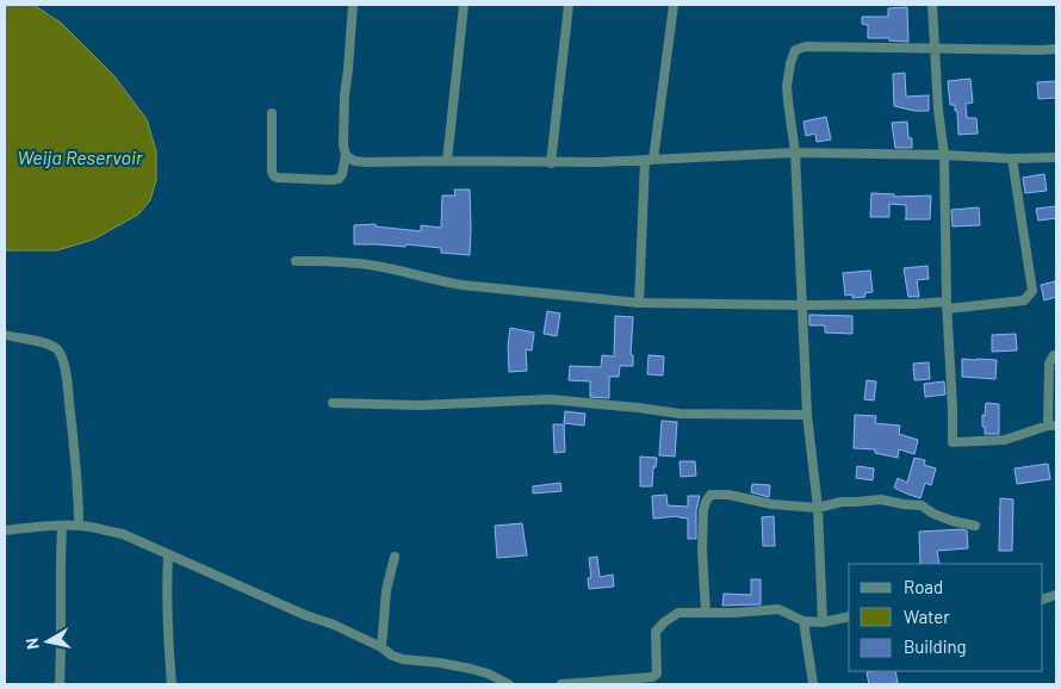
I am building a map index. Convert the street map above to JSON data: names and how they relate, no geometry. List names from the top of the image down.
{
  "water": ["Weija Reservoir"],
  "legend": ["Road", "Water", "Building"],
  "north": "left"
}
